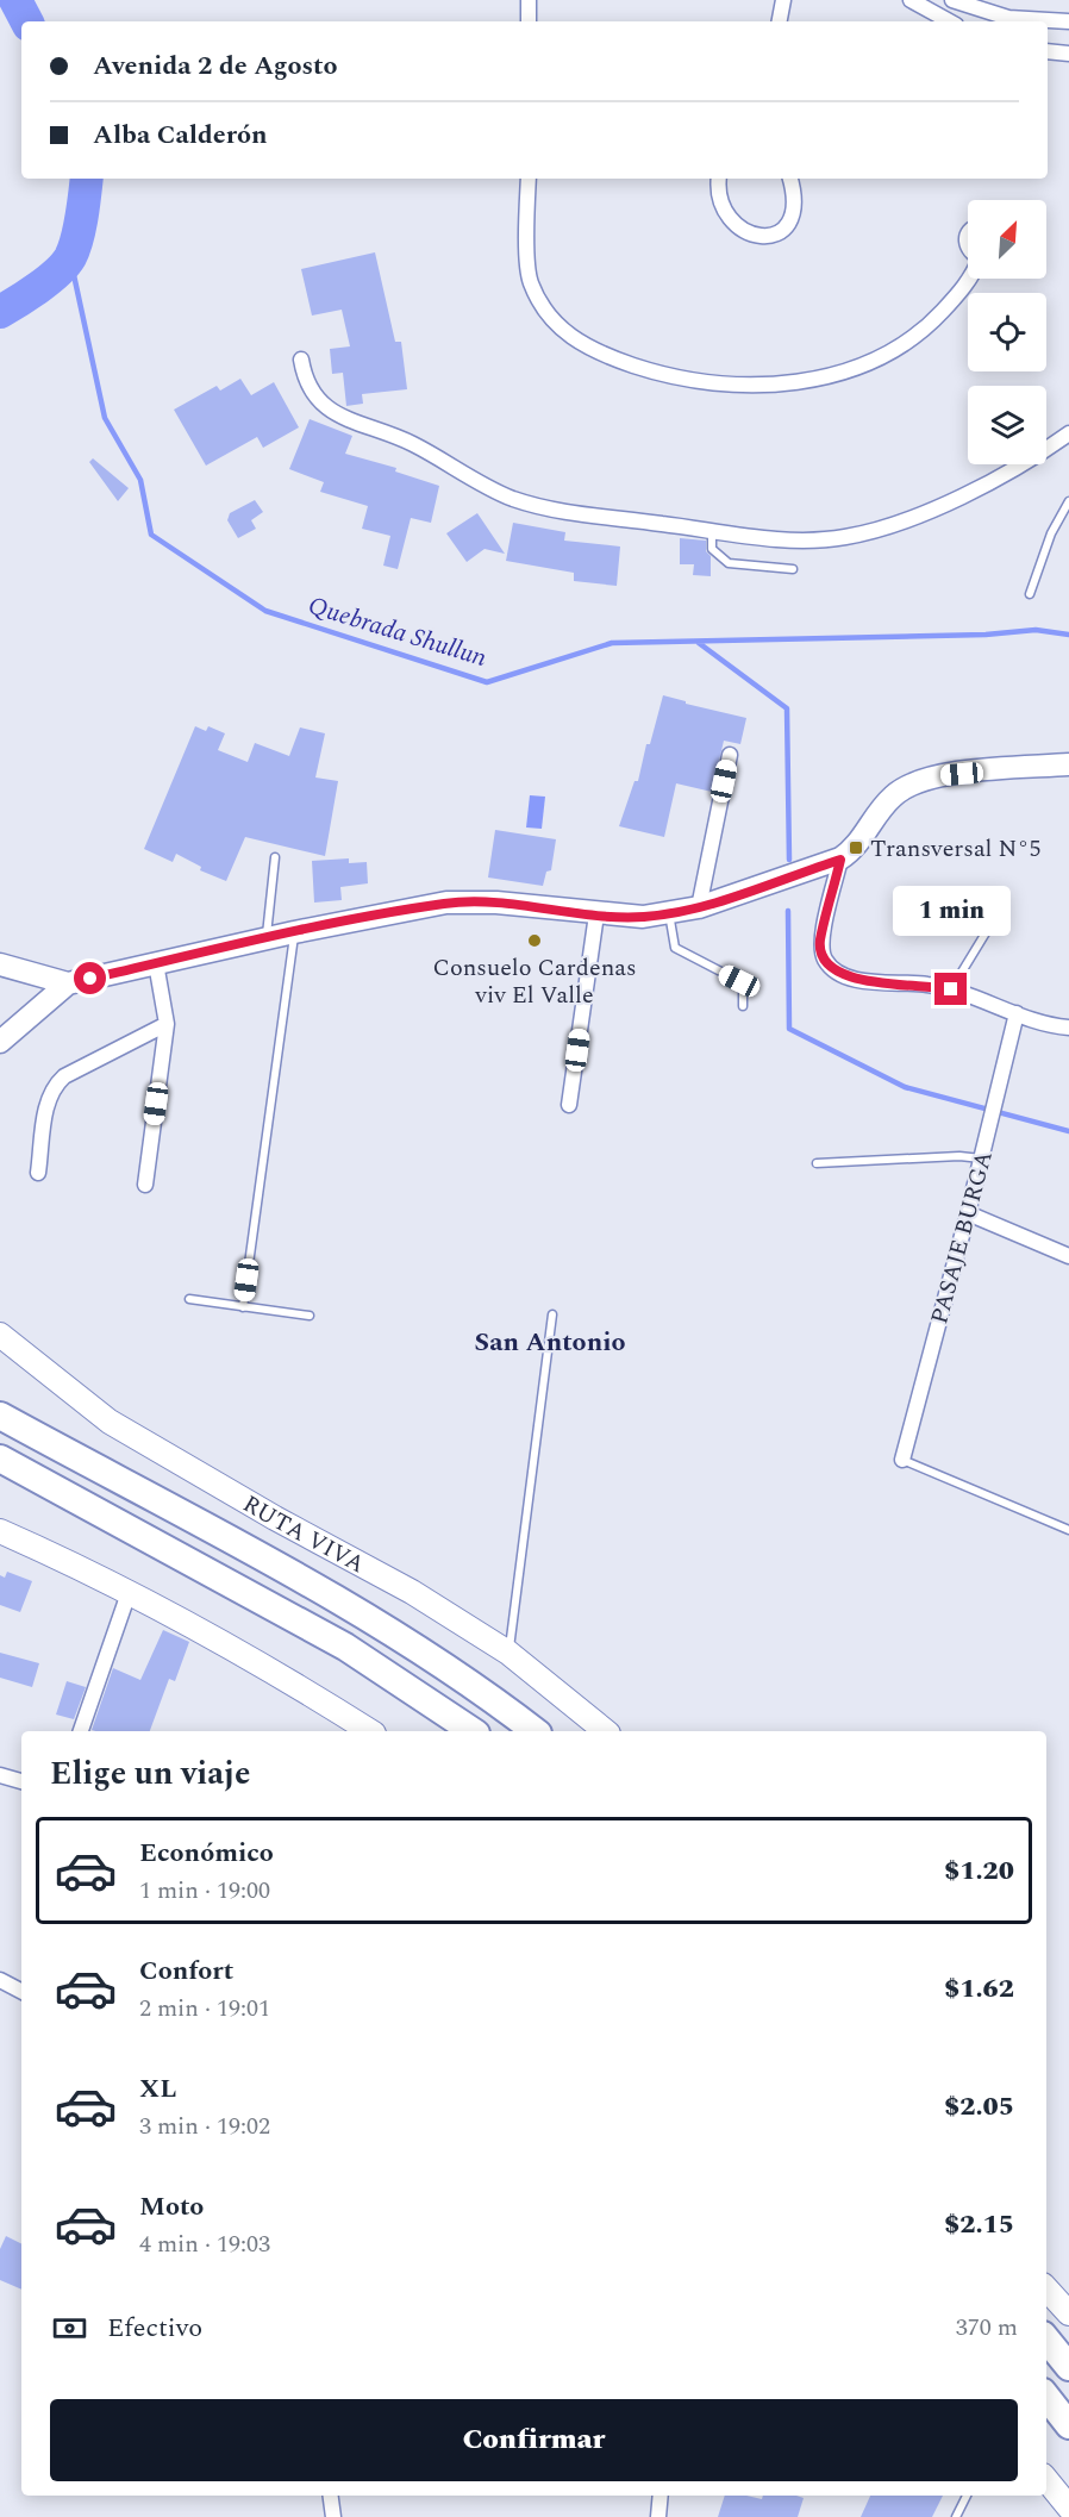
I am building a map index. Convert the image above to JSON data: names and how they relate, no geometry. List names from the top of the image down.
{
  "streets": {
    "highway": ["RUTA VIVA"],
    "street": ["PASAJE BURGA"]
  },
  "districts": ["San Antonio"],
  "water": ["Quebrada Shullun"],
  "places": {
    "transit": ["Transversal N°5"],
    "other": ["Consuelo Cardenas viv El Valle"]
  },
  "north": "top right",
  "page": {
    "banner": ["Avenida 2 de Agosto", "Alba Calderón"],
    "bubble": "1 min",
    "heading": "Elige un viaje",
    "list": [
      {
        "name": "Económico",
        "note": "1 min · 19:00",
        "value": "$1.20"
      },
      {
        "name": "Confort",
        "note": "2 min · 19:01",
        "value": "$1.62"
      },
      {
        "name": "XL",
        "note": "3 min · 19:02",
        "value": "$2.05"
      },
      {
        "name": "Moto",
        "note": "4 min · 19:03",
        "value": "$2.15"
      }
    ],
    "pay": ["Efectivo", "370 m"],
    "buttons": "Confirmar"
  }
}
